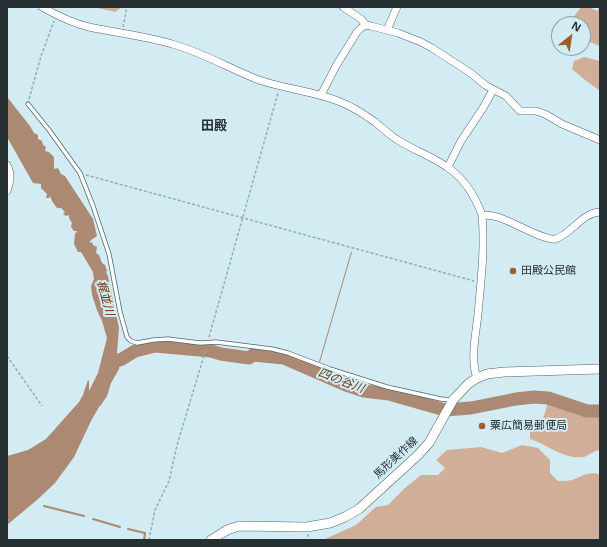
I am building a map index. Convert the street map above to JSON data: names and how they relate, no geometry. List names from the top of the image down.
{
  "streets": {
    "main road": ["馬形美作線"]
  },
  "districts": ["田殿"],
  "water": ["梶並川", "四の谷川"],
  "places": ["田殿公民館", "粟広簡易郵便局"],
  "north": "top right"
}
